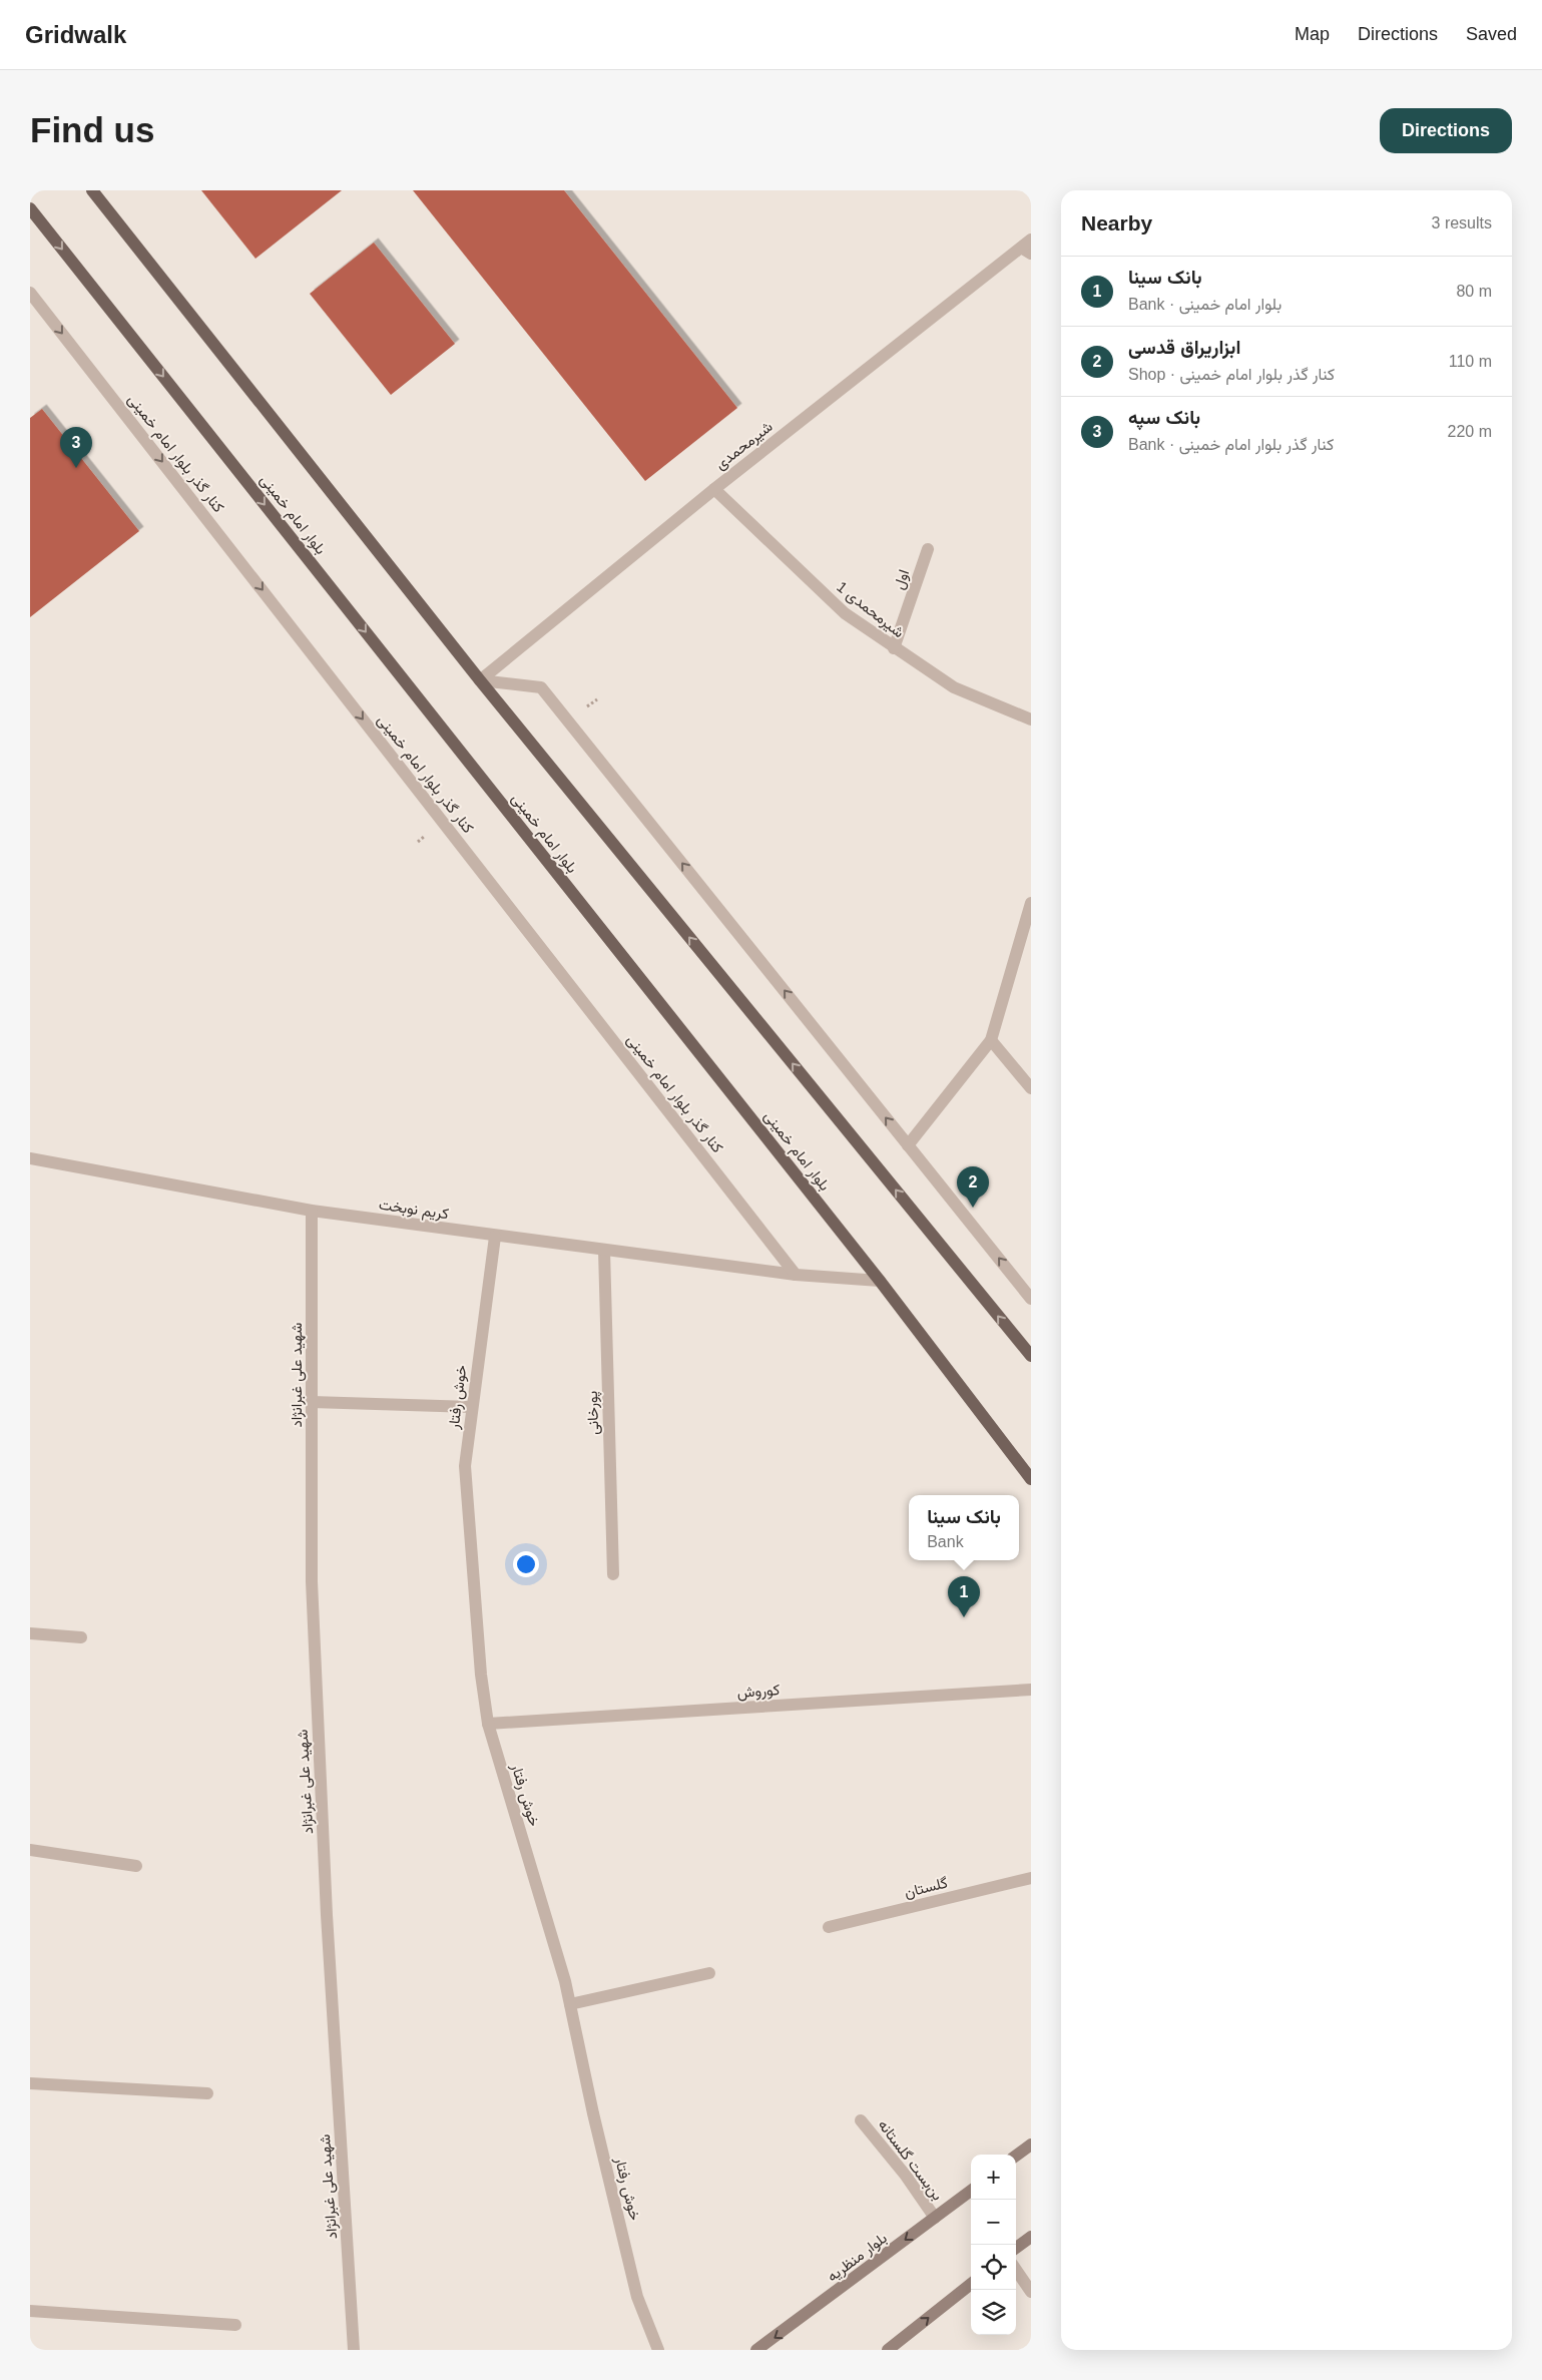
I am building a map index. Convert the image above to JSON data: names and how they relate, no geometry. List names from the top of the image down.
{
  "streets": {
    "main road": ["بلوار امام خمینی", "بلوار منظریه"],
    "street": [
      "شیرمحمدی",
      "کنار گذر بلوار امام خمینی",
      "اول",
      "شیرمحمدی 1",
      "کریم نوبخت",
      "شهید علی غبرانژاد",
      "خوش رفتار",
      "پورخانی",
      "کوروش",
      "گلستان",
      "بن‌بست گلستانه"
    ]
  },
  "crossings": [
    ["شیرمحمدی", "شیرمحمدی 1"],
    ["کنار گذر بلوار امام خمینی", "کریم نوبخت"],
    ["بلوار امام خمینی", "کریم نوبخت"],
    ["اول", "شیرمحمدی 1"],
    ["کریم نوبخت", "شهید علی غبرانژاد"],
    ["کریم نوبخت", "خوش رفتار"],
    ["کریم نوبخت", "پورخانی"],
    ["خوش رفتار", "کوروش"],
    ["بن‌بست گلستانه", "بلوار منظریه"]
  ],
  "one_way": ["کنار گذر بلوار امام خمینی"],
  "page": {
    "header": "Gridwalk",
    "nav": ["Map", "Directions", "Saved"],
    "buttons": "Directions",
    "title": "Find us",
    "heading": ["Nearby", "3 results"],
    "list": [
      {
        "mark": "1",
        "name": "بانک سینا",
        "note": "Bank · بلوار امام خمینی",
        "value": "80 m"
      },
      {
        "mark": "2",
        "name": "ابزاریراق قدسی",
        "note": "Shop · کنار گذر بلوار امام خمینی",
        "value": "110 m"
      },
      {
        "mark": "3",
        "name": "بانک سپه",
        "note": "Bank · کنار گذر بلوار امام خمینی",
        "value": "220 m"
      }
    ],
    "pins": ["3", "2", "1"],
    "popup": ["بانک سینا", "Bank"],
    "map_buttons": ["+", "−"]
  }
}
